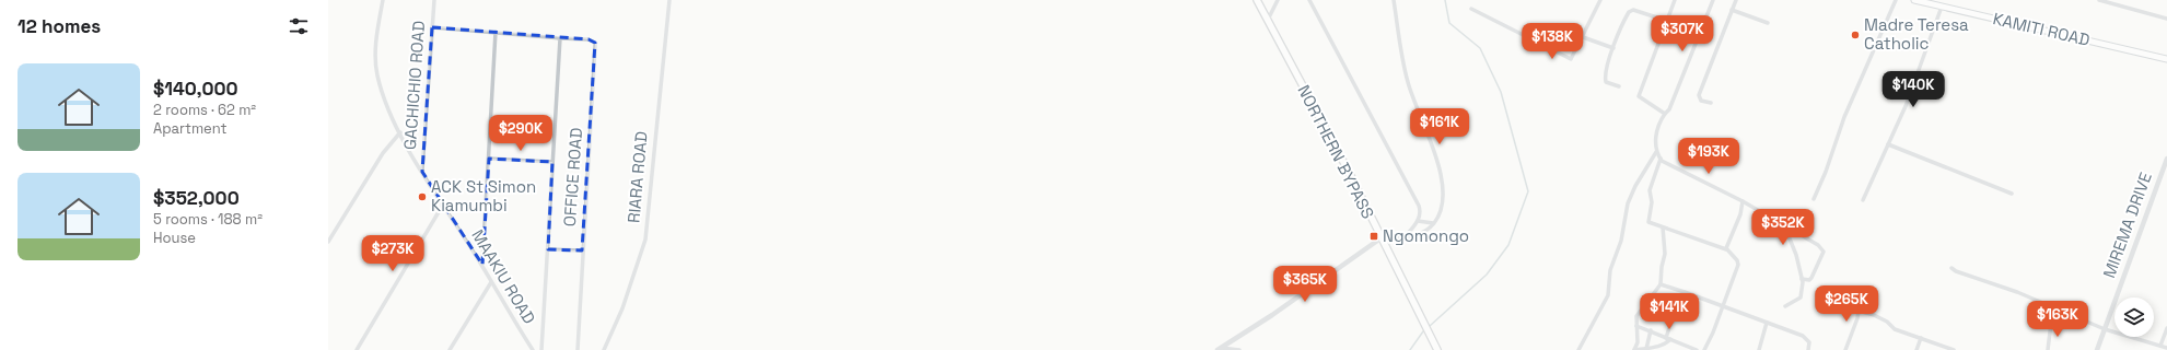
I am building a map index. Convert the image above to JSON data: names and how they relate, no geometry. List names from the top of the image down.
{
  "streets": {
    "main road": ["KAMITI ROAD", "NORTHERN BYPASS"],
    "street": [
      "GACHICHIO ROAD",
      "OFFICE ROAD",
      "RIARA ROAD",
      "MIREMA DRIVE",
      "MAAKIU ROAD"
    ]
  },
  "crossings": [
    ["GACHICHIO ROAD", "OFFICE ROAD"],
    ["GACHICHIO ROAD", "MAAKIU ROAD"]
  ],
  "places": {
    "other": ["Madre Teresa Catholic", "ACK St Simon Kiamumbi"],
    "transit": ["Ngomongo"]
  },
  "page": {
    "heading": "12 homes",
    "price": [
      "$307K",
      "$138K",
      "$140K",
      "$161K",
      "$290K",
      "$193K",
      "$352K",
      "$273K",
      "$365K",
      "$265K",
      "$141K",
      "$163K"
    ],
    "list": [
      {
        "name": "$140,000",
        "note": "2 rooms · 62 m² · Apartment"
      },
      {
        "name": "$352,000",
        "note": "5 rooms · 188 m² · House"
      }
    ]
  }
}
